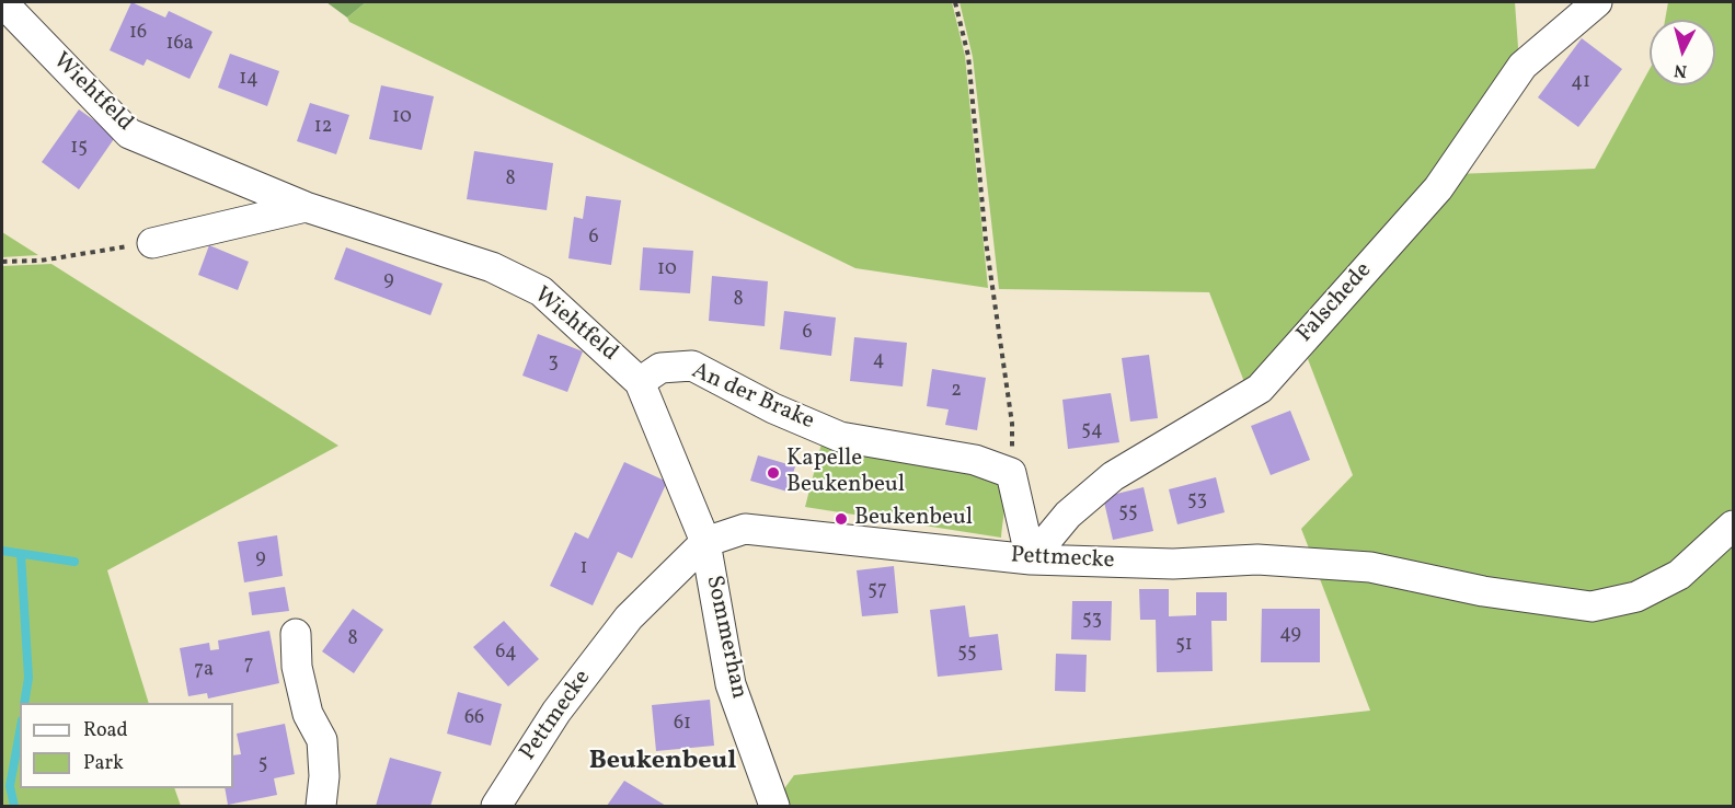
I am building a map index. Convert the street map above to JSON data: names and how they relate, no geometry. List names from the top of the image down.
{
  "streets": {
    "street": [
      "Wiehtfeld",
      "Falschede",
      "An der Brake",
      "Pettmecke",
      "Sommerhan"
    ]
  },
  "crossings": [
    ["Wiehtfeld", "An der Brake"],
    ["Wiehtfeld", "Pettmecke"],
    ["Wiehtfeld", "Sommerhan"],
    ["Falschede", "Pettmecke"],
    ["Pettmecke", "Sommerhan"]
  ],
  "districts": ["Beukenbeul"],
  "places": ["Kapelle Beukenbeul", "Beukenbeul"],
  "house_numbers": [
    "16",
    "16a",
    "14",
    "41",
    "10",
    "12",
    "15",
    "8",
    "6",
    "10",
    "9",
    "8",
    "6",
    "4",
    "3",
    "2",
    "54",
    "53",
    "55",
    "9",
    "1",
    "57",
    "53",
    "49",
    "8",
    "51",
    "64",
    "55",
    "7",
    "7a",
    "66",
    "61",
    "5"
  ],
  "legend": ["Road", "Park"],
  "north": "bottom"
}
